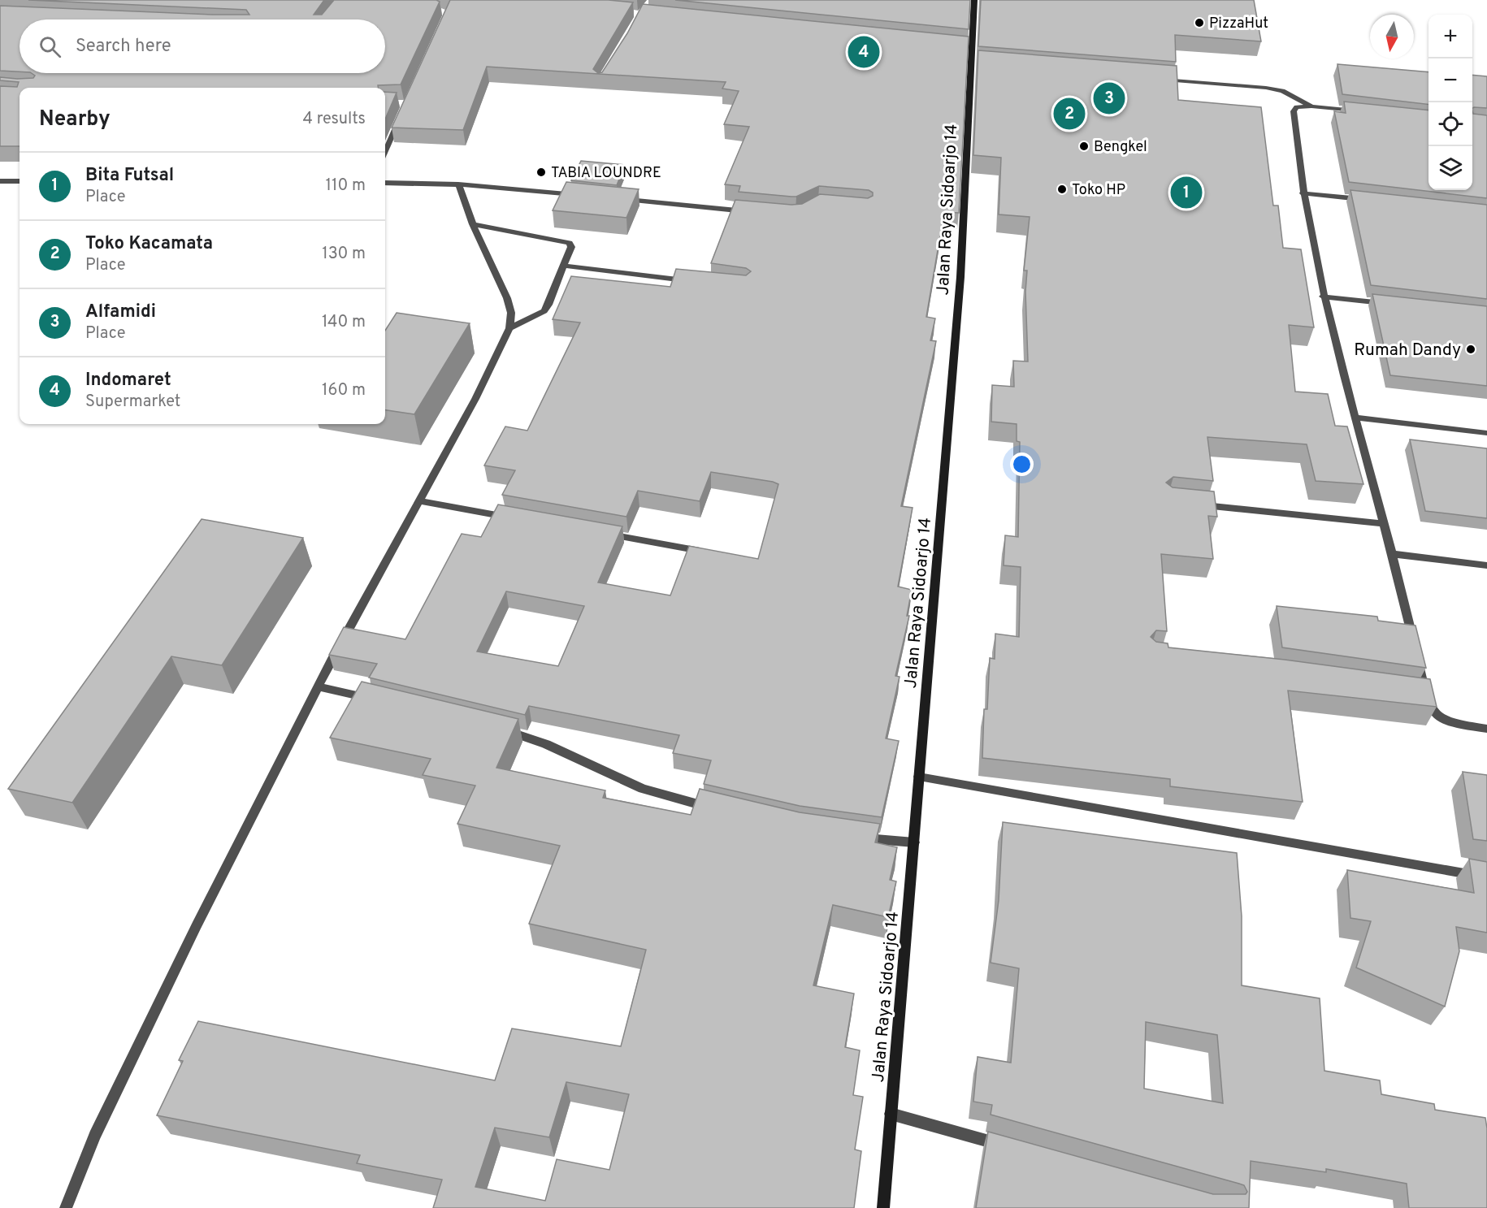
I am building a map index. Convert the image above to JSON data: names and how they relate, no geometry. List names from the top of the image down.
{
  "streets": {
    "main road": ["Jalan Raya Sidoarjo 14"]
  },
  "places": [
    "PizzaHut",
    "Bengkel",
    "TABIA LOUNDRE",
    "Toko HP",
    "Rumah Dandy"
  ],
  "north": "bottom",
  "page": {
    "map_buttons": ["+", "−"],
    "search": "Search here",
    "pins": [
      "4",
      "3",
      "2",
      "1"
    ],
    "heading": ["Nearby", "4 results"],
    "list": [
      {
        "mark": "1",
        "name": "Bita Futsal",
        "note": "Place",
        "value": "110 m"
      },
      {
        "mark": "2",
        "name": "Toko Kacamata",
        "note": "Place",
        "value": "130 m"
      },
      {
        "mark": "3",
        "name": "Alfamidi",
        "note": "Place",
        "value": "140 m"
      },
      {
        "mark": "4",
        "name": "Indomaret",
        "note": "Supermarket",
        "value": "160 m"
      }
    ]
  }
}
